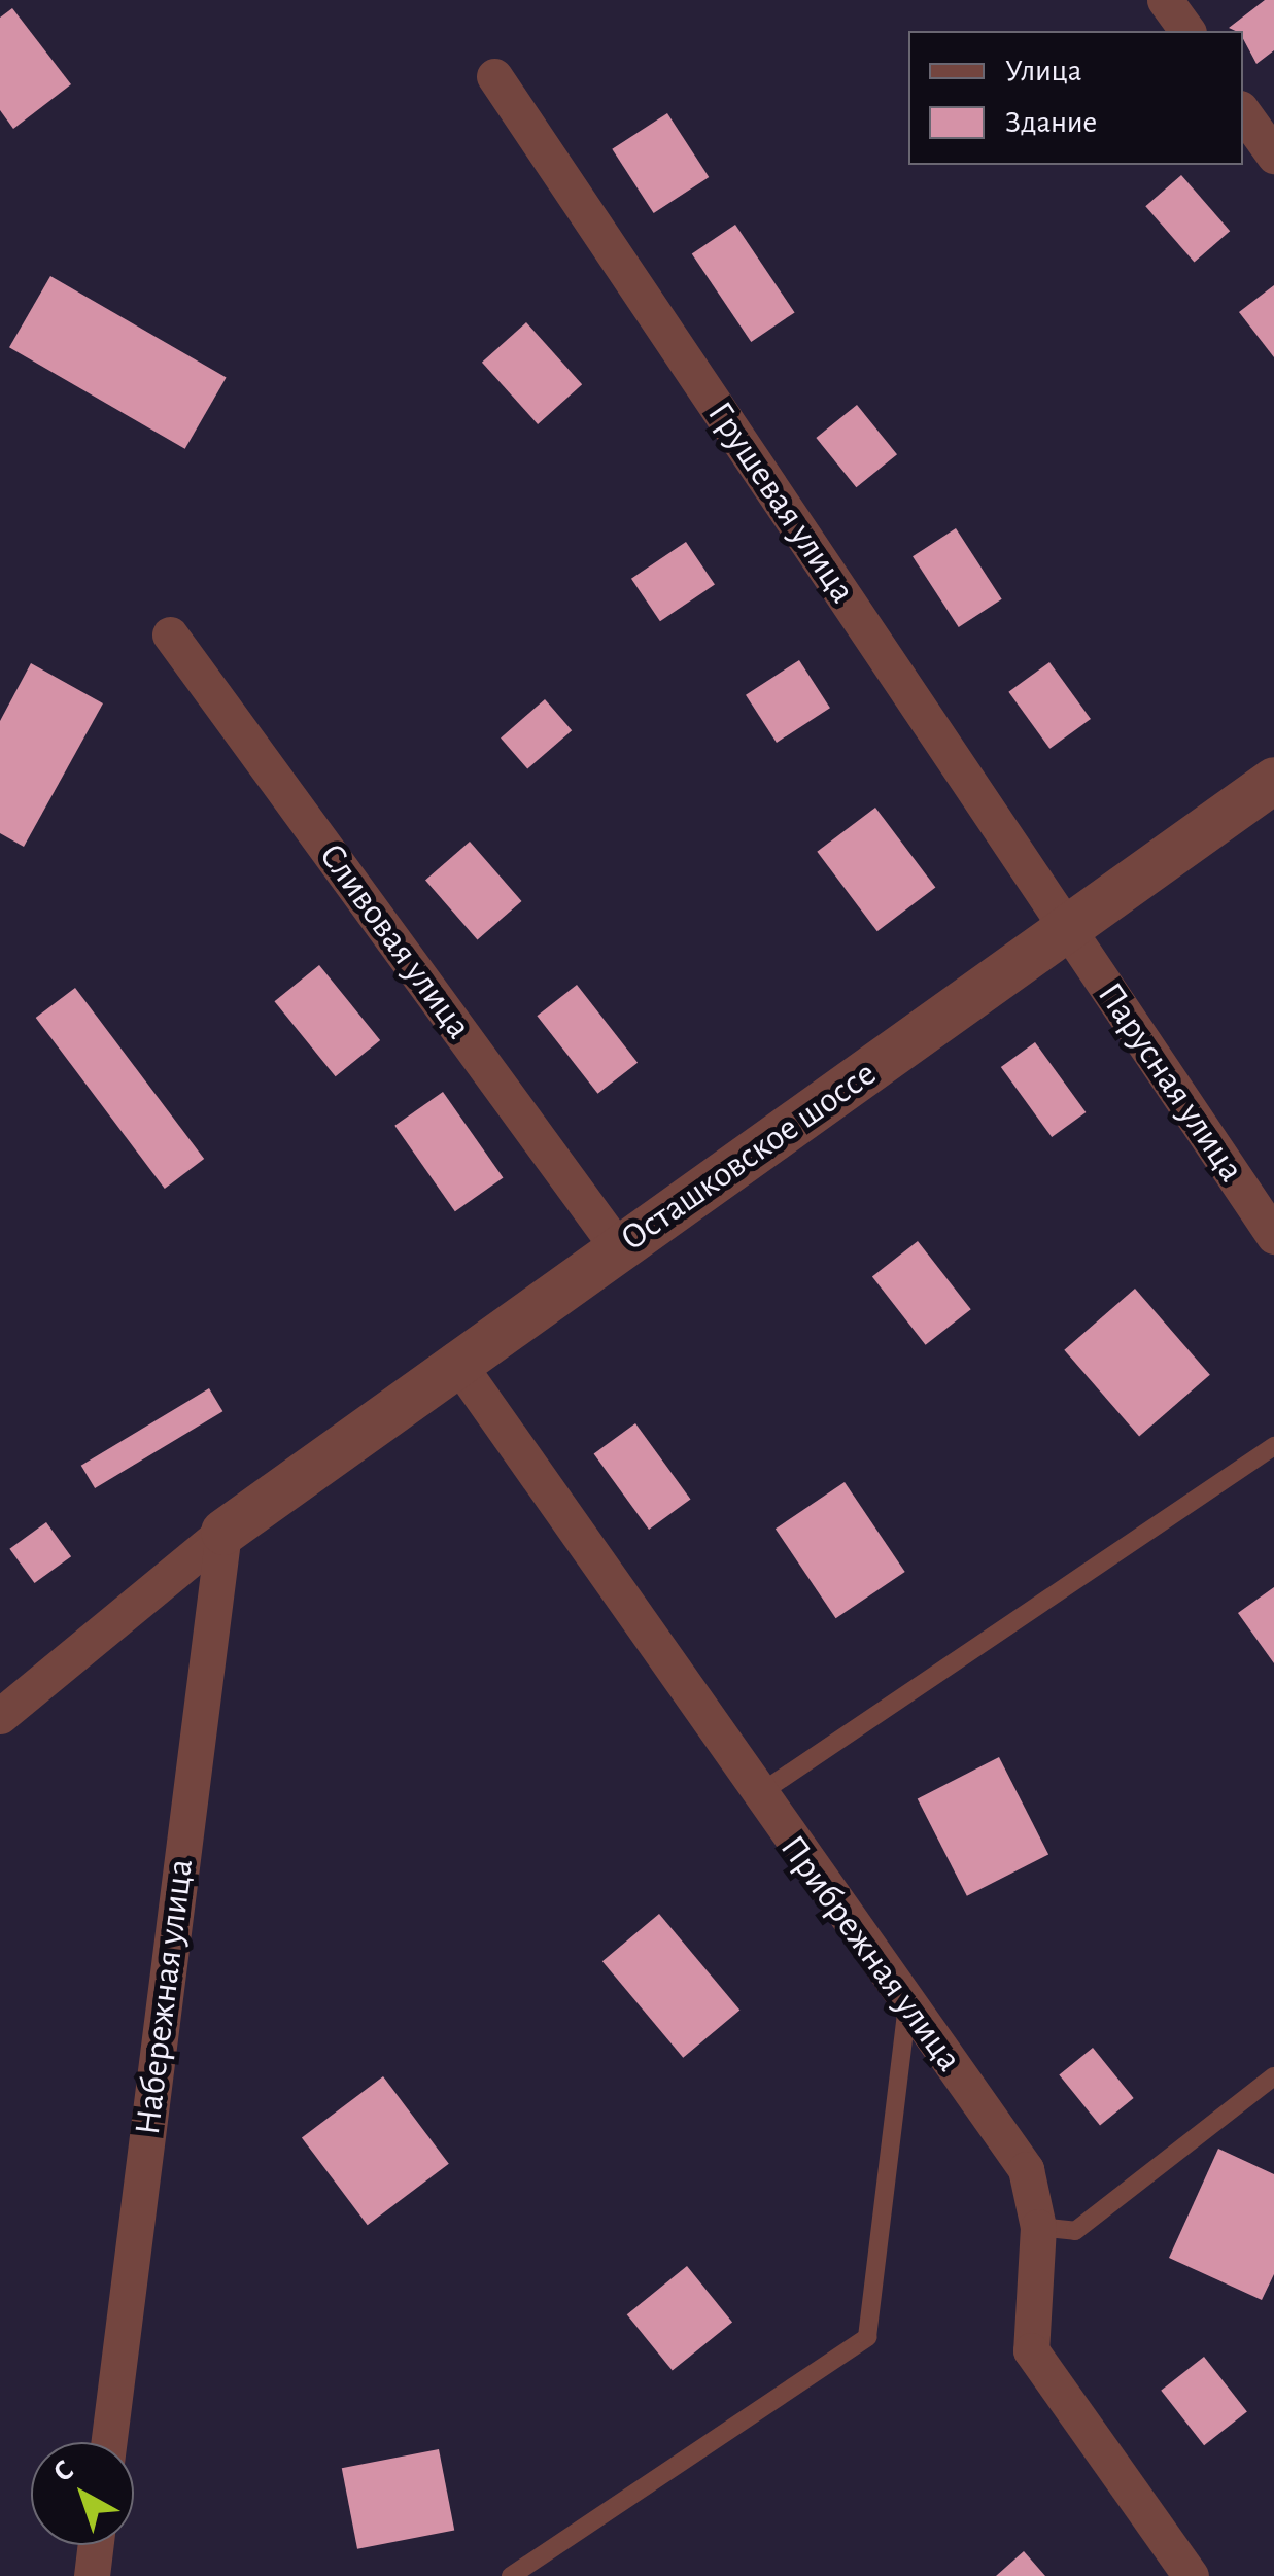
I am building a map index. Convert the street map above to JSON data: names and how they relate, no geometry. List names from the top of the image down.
{
  "streets": {
    "street": [
      "Грушевая улица",
      "Сливовая улица",
      "Парусная улица",
      "Осташковское шоссе",
      "Прибрежная улица",
      "Набережная улица"
    ]
  },
  "crossings": [
    ["Грушевая улица", "Парусная улица"],
    ["Грушевая улица", "Осташковское шоссе"],
    ["Сливовая улица", "Осташковское шоссе"],
    ["Парусная улица", "Осташковское шоссе"],
    ["Осташковское шоссе", "Прибрежная улица"],
    ["Осташковское шоссе", "Набережная улица"]
  ],
  "legend": ["Улица", "Здание"],
  "north": "top left"
}
